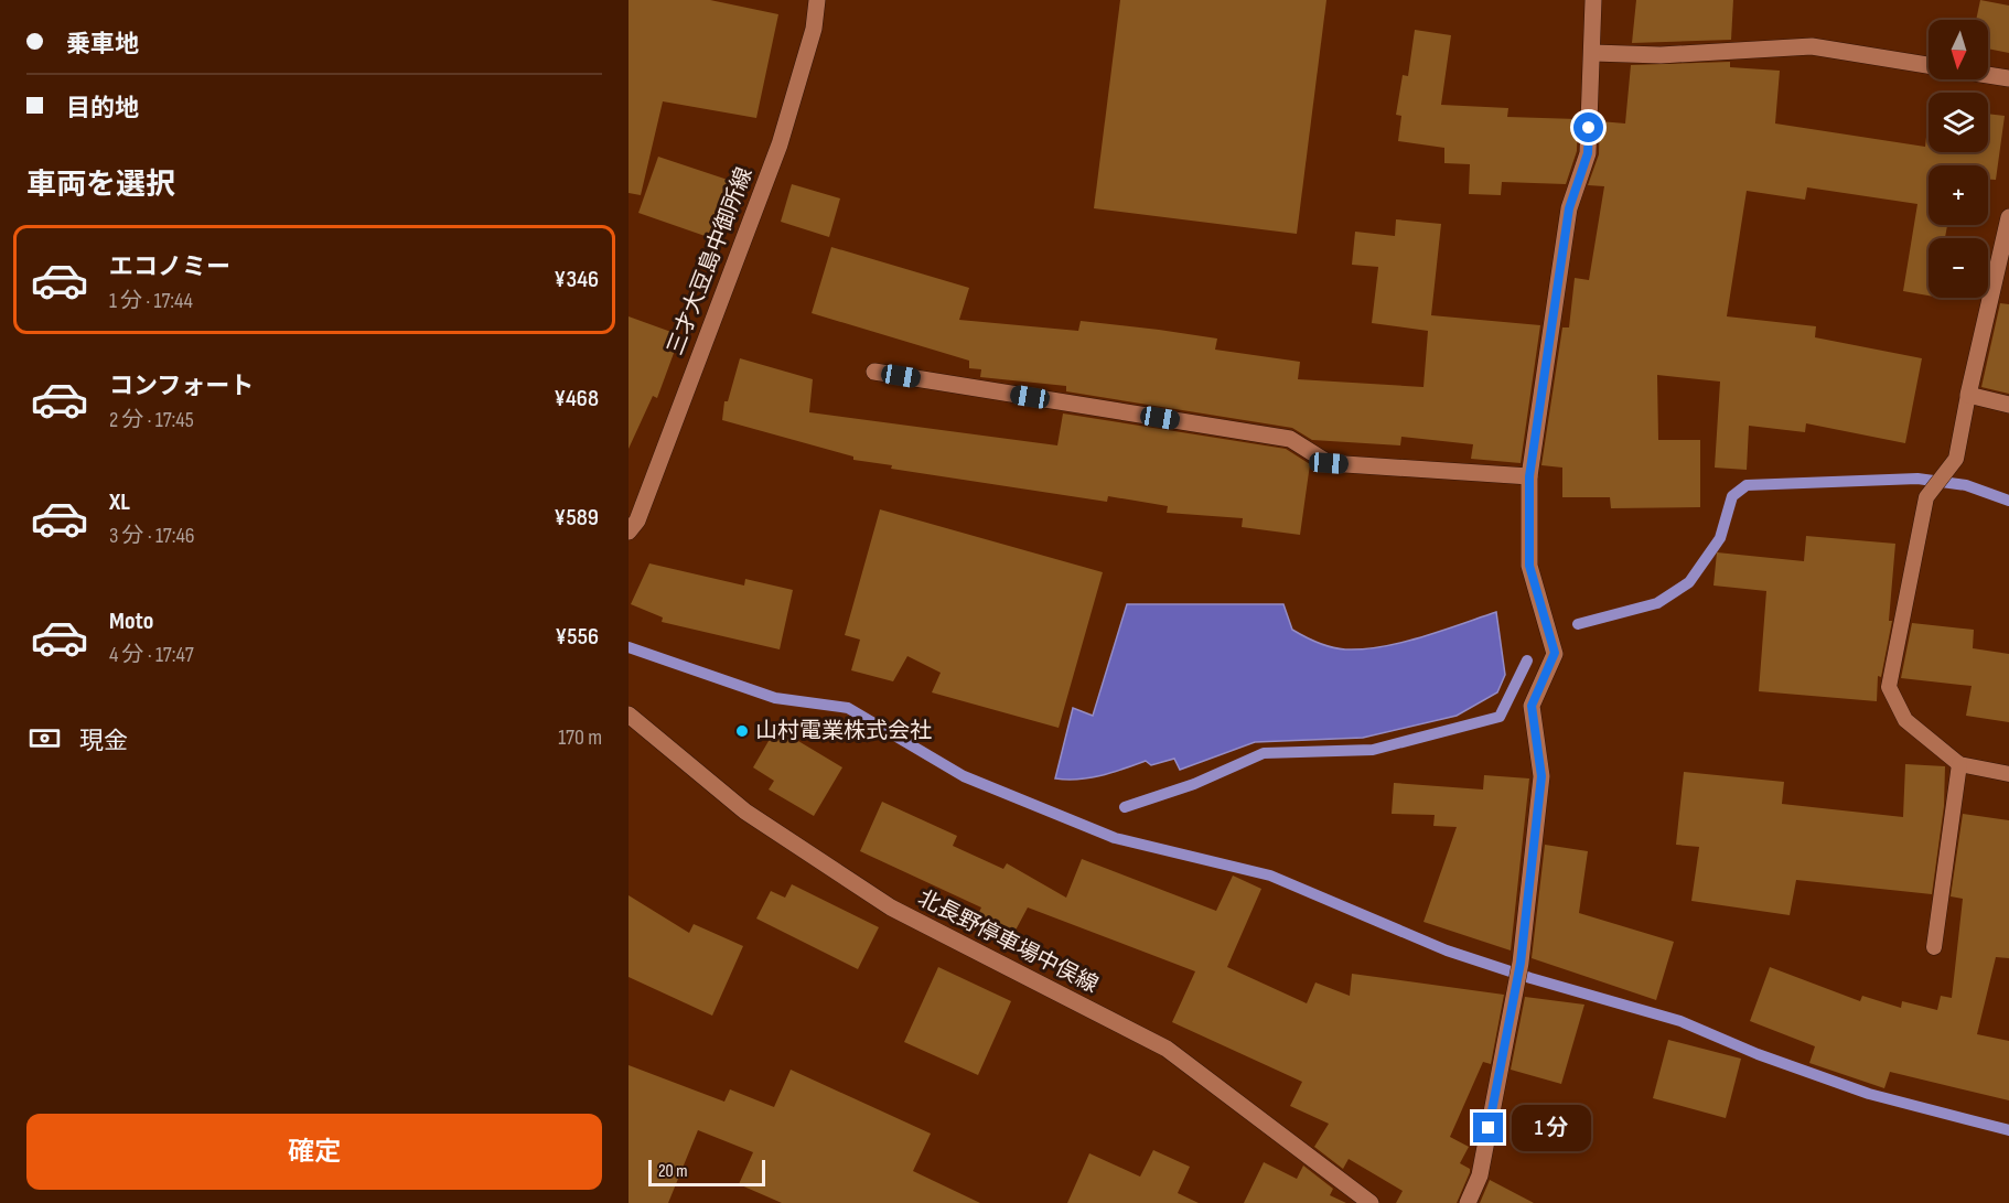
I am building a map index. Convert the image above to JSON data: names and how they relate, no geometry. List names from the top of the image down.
{
  "streets": {
    "street": ["三才大豆島中御所線", "北長野停車場中俣線"]
  },
  "places": ["山村電業株式会社"],
  "scale_bar": "20 m",
  "north": "bottom",
  "page": {
    "banner": ["乗車地", "目的地"],
    "map_buttons": ["+", "−"],
    "heading": "車両を選択",
    "list": [
      {
        "name": "エコノミー",
        "note": "1 分 · 17:44",
        "value": "¥346"
      },
      {
        "name": "コンフォート",
        "note": "2 分 · 17:45",
        "value": "¥468"
      },
      {
        "name": "XL",
        "note": "3 分 · 17:46",
        "value": "¥589"
      },
      {
        "name": "Moto",
        "note": "4 分 · 17:47",
        "value": "¥556"
      }
    ],
    "pay": ["現金", "170 m"],
    "buttons": "確定",
    "bubble": "1 分",
    "scale": "20 m"
  }
}
